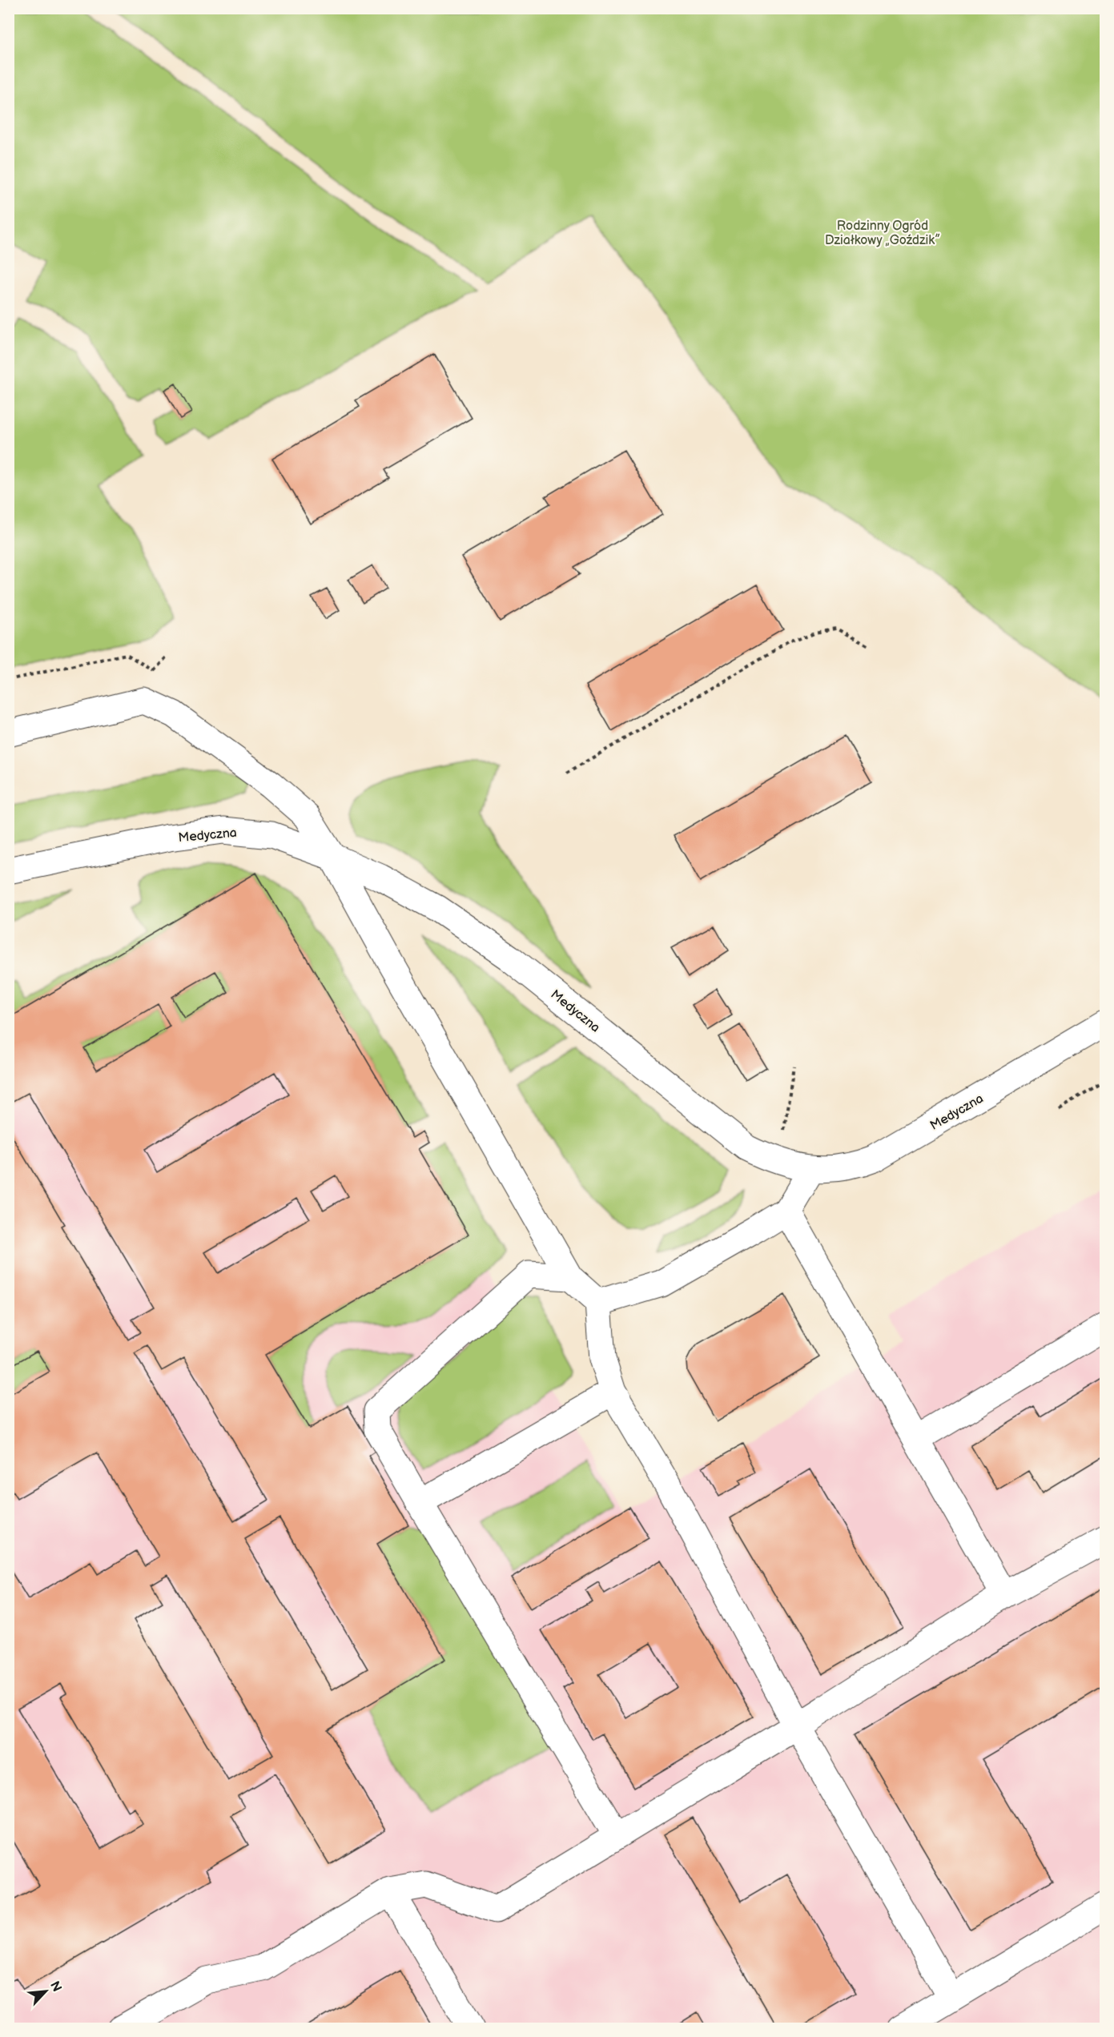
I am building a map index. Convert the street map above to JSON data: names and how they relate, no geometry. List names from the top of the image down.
{
  "streets": {
    "street": ["Medyczna"]
  },
  "parks": ["Rodzinny Ogród Działkowy „Goździk”"],
  "north": "top right"
}
